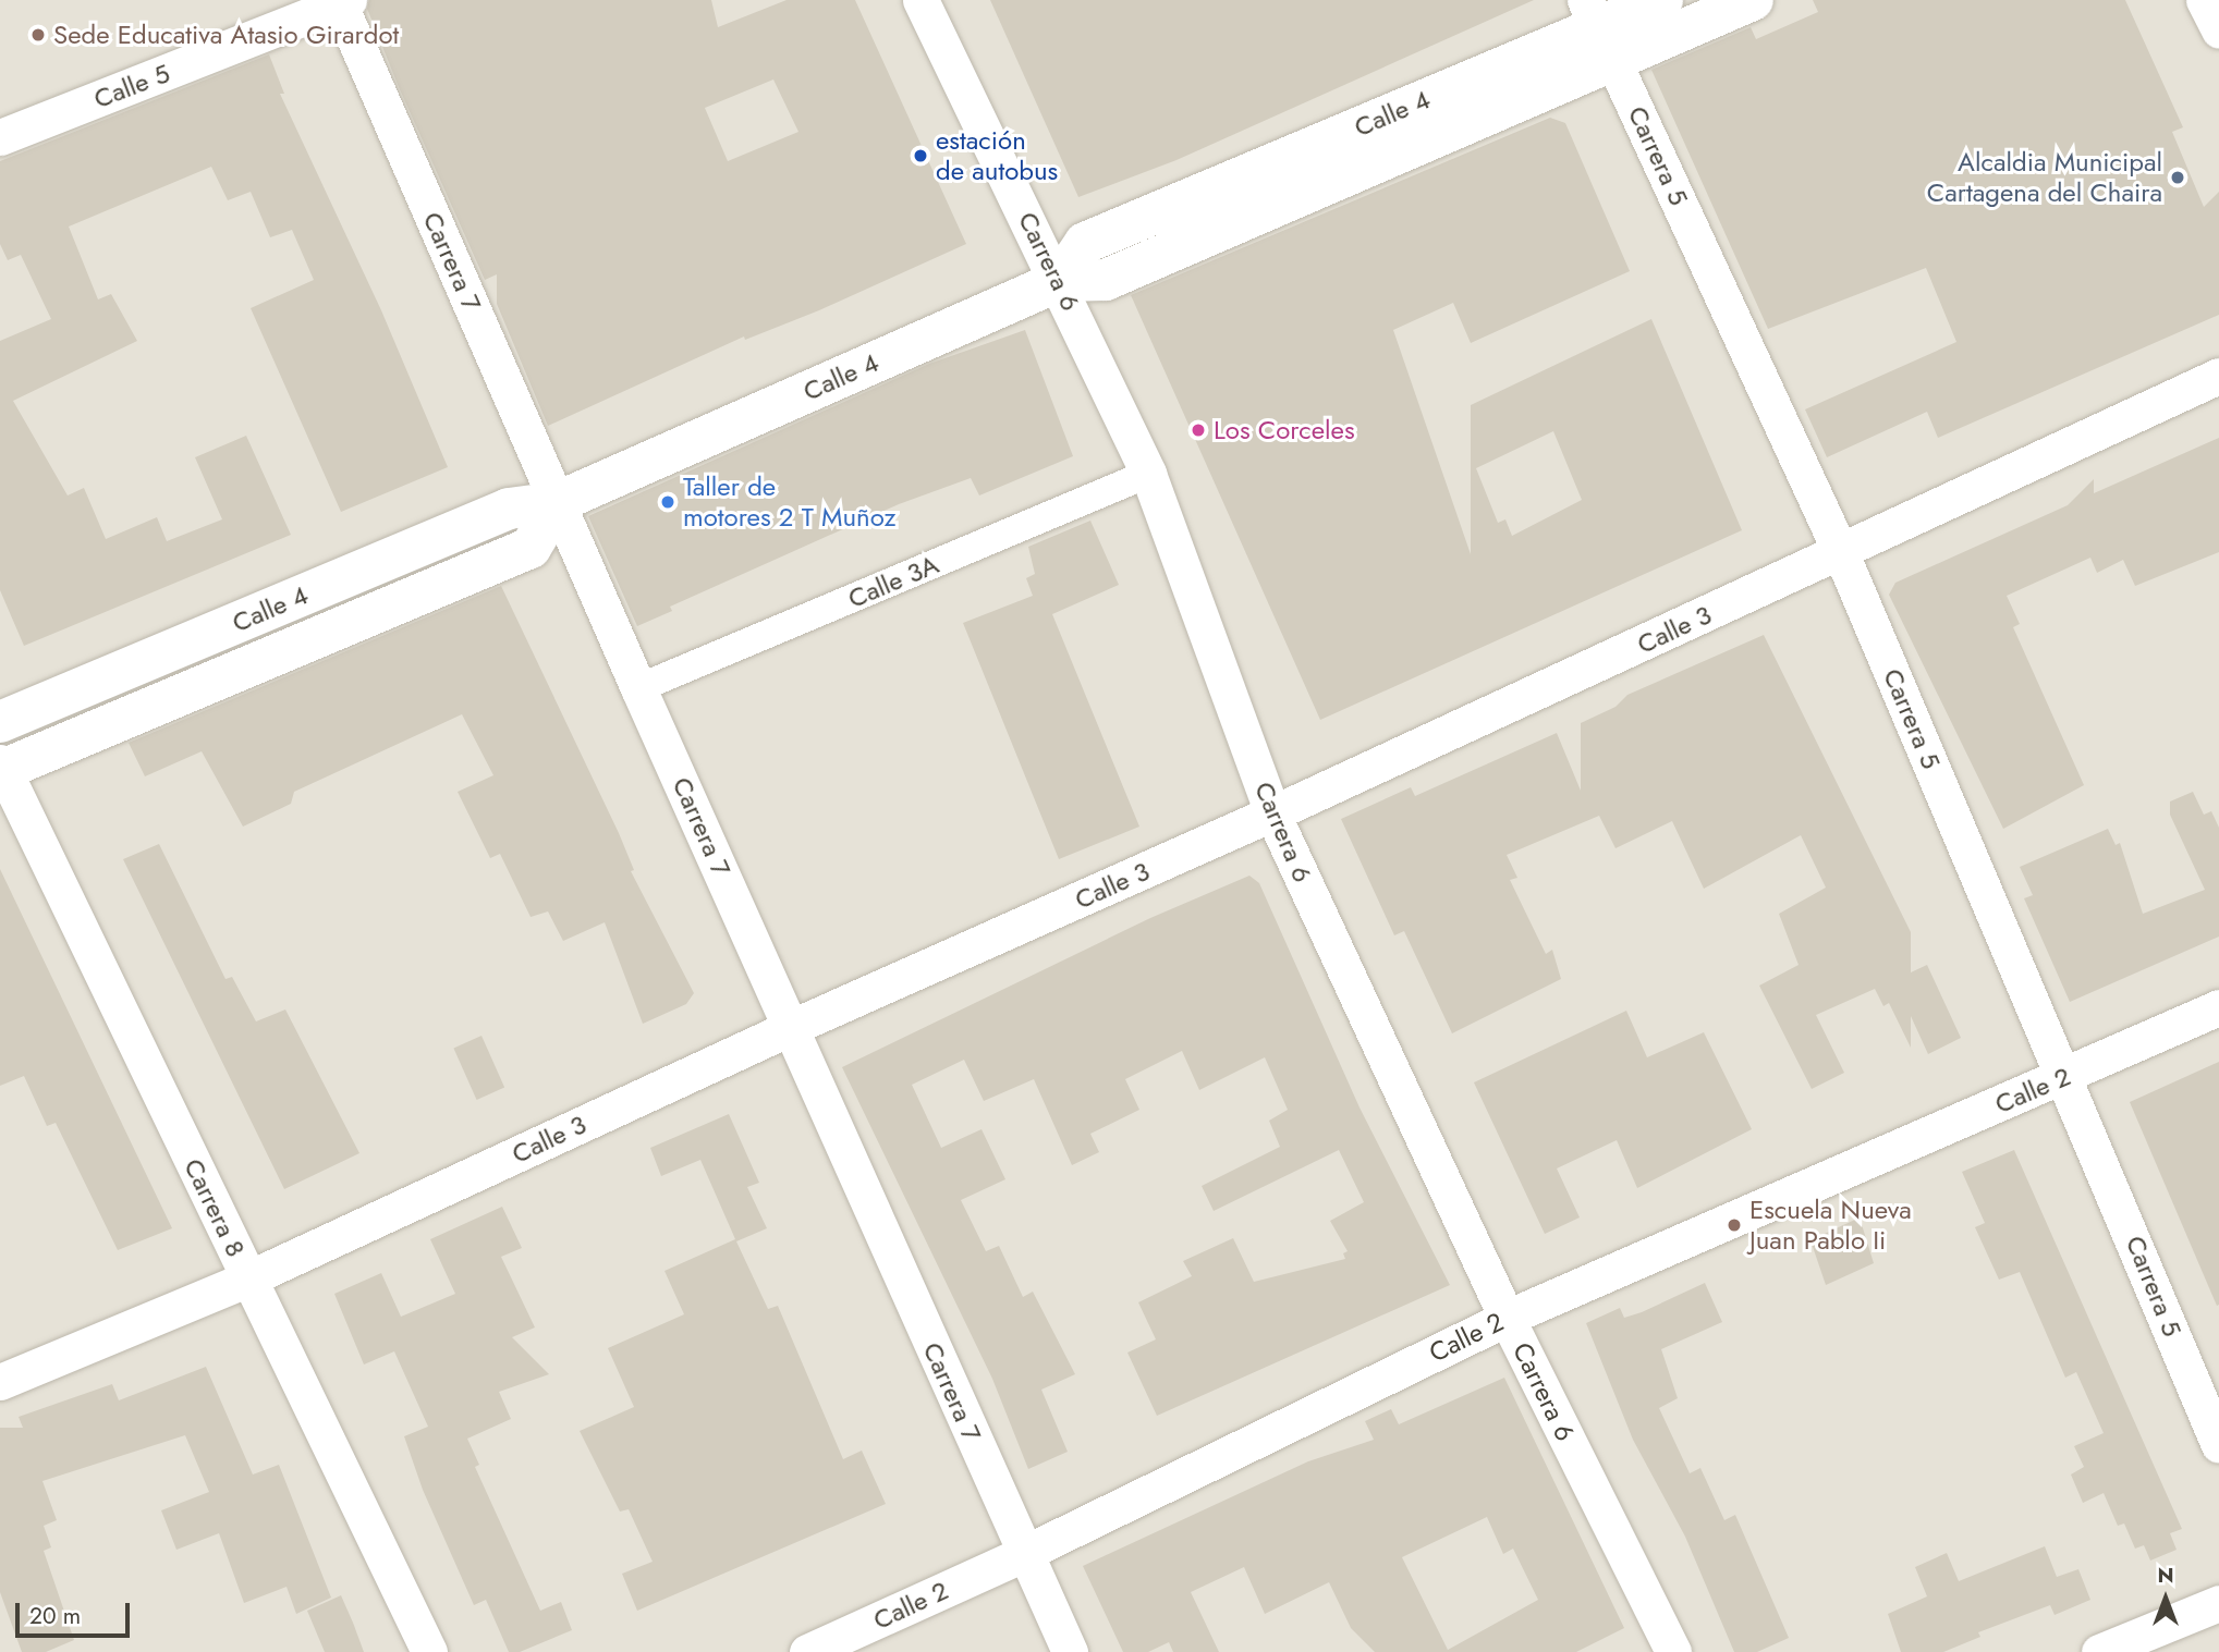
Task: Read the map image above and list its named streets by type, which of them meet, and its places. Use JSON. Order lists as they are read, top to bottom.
{
  "streets": {
    "street": [
      "Calle 5",
      "Calle 4",
      "Carrera 5",
      "Carrera 7",
      "Carrera 6",
      "Calle 3A",
      "Calle 3",
      "Calle 2",
      "Carrera 8"
    ]
  },
  "crossings": [
    ["Calle 5", "Carrera 7"],
    ["Calle 4", "Carrera 5"],
    ["Calle 4", "Carrera 7"],
    ["Calle 4", "Carrera 6"],
    ["Carrera 5", "Calle 3"],
    ["Carrera 5", "Calle 2"],
    ["Carrera 7", "Calle 3A"],
    ["Carrera 7", "Calle 3"],
    ["Carrera 7", "Calle 2"],
    ["Carrera 6", "Calle 3A"],
    ["Carrera 6", "Calle 3"],
    ["Carrera 6", "Calle 2"],
    ["Calle 3", "Carrera 8"]
  ],
  "places": [
    "Sede Educativa Atasio Girardot",
    "estación de autobus",
    "Alcaldia Municipal Cartagena del Chaira",
    "Los Corceles",
    "Taller de motores 2 T Muñoz",
    "Escuela Nueva Juan Pablo Ii"
  ],
  "scale_bar": "20 m",
  "north": "top"
}
